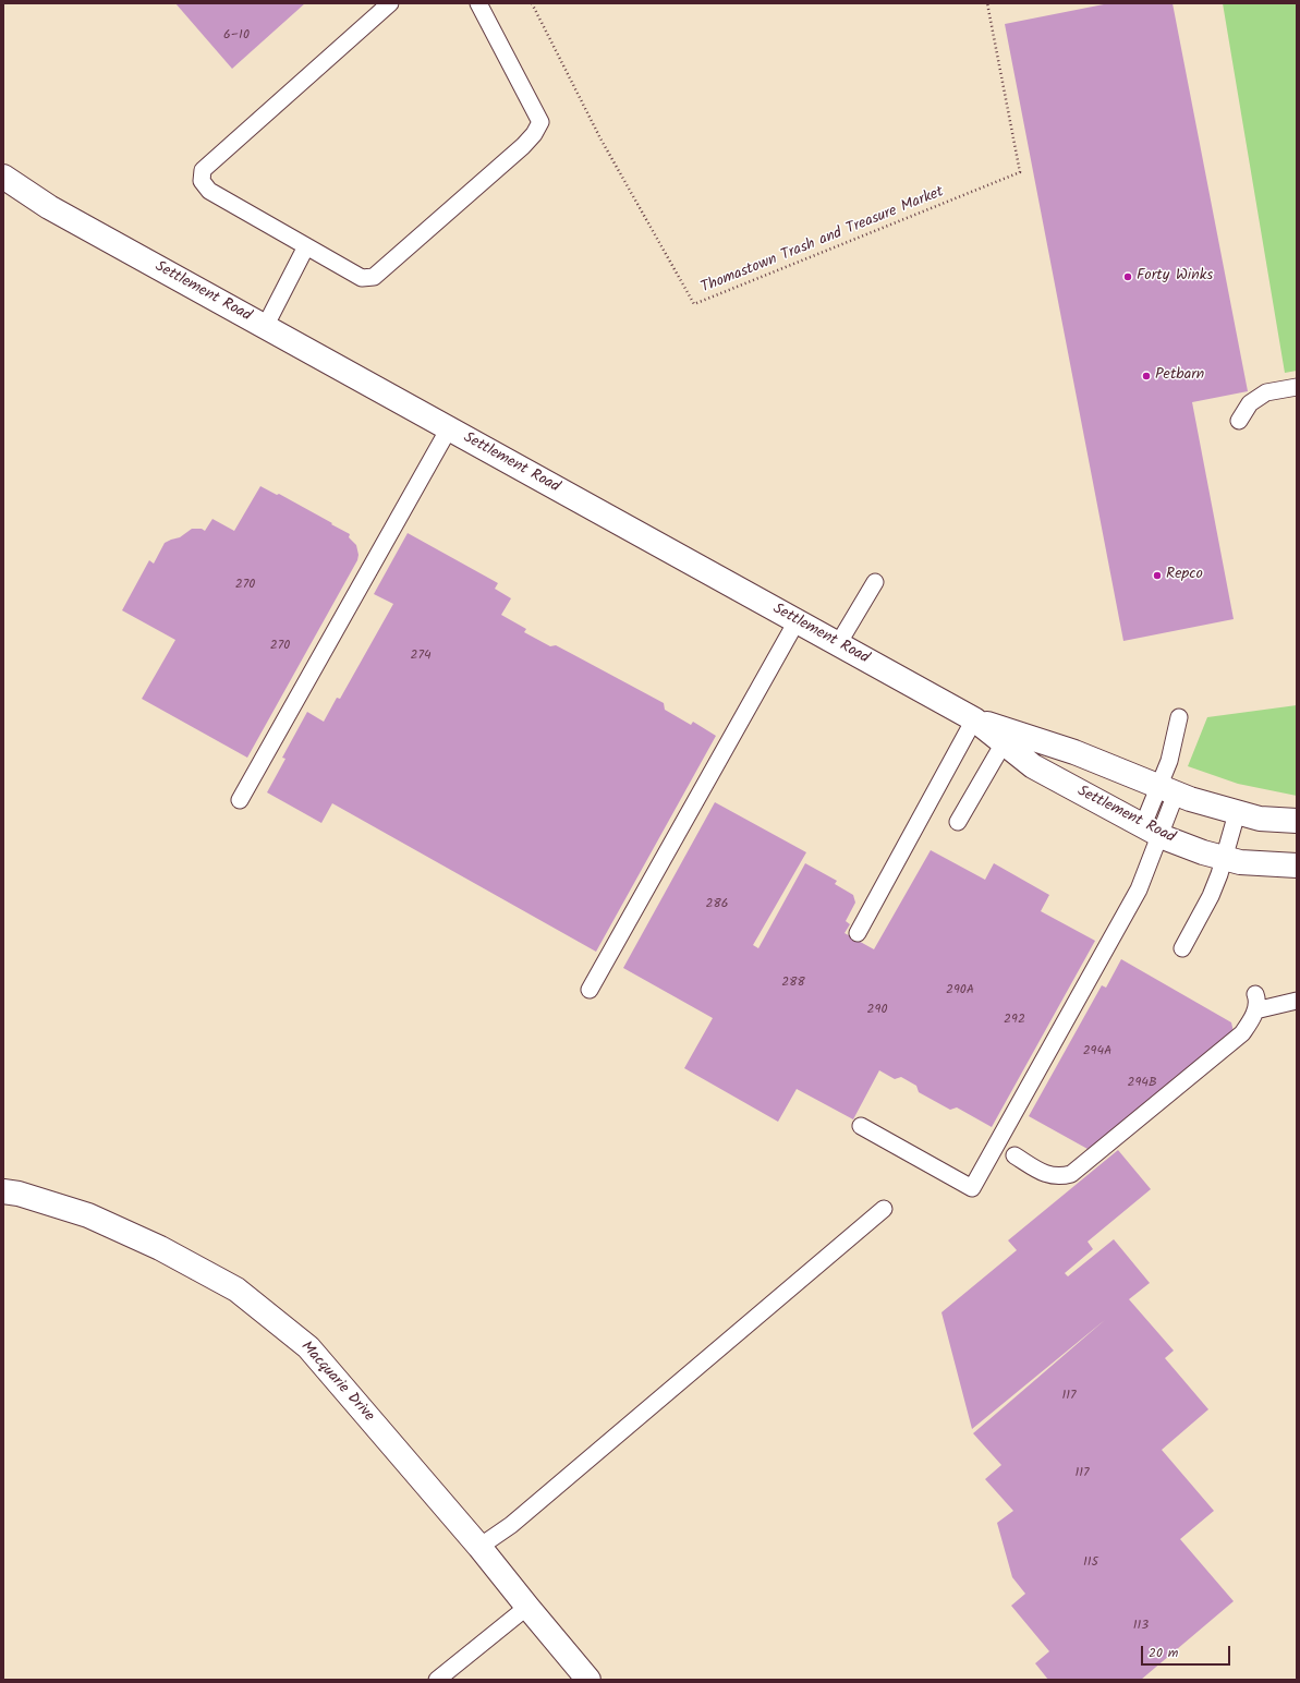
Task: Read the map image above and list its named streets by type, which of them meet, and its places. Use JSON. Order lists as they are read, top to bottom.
{
  "streets": {
    "main road": ["Settlement Road", "Macquarie Drive"],
    "path": ["Thomastown Trash and Treasure Market"]
  },
  "places": ["Forty Winks", "Petbarn", "Repco"],
  "house_numbers": [
    "6–10",
    "270",
    "270",
    "274",
    "286",
    "288",
    "290A",
    "290",
    "292",
    "294A",
    "294B",
    "117",
    "117",
    "115",
    "113"
  ],
  "scale_bar": "20 m"
}
